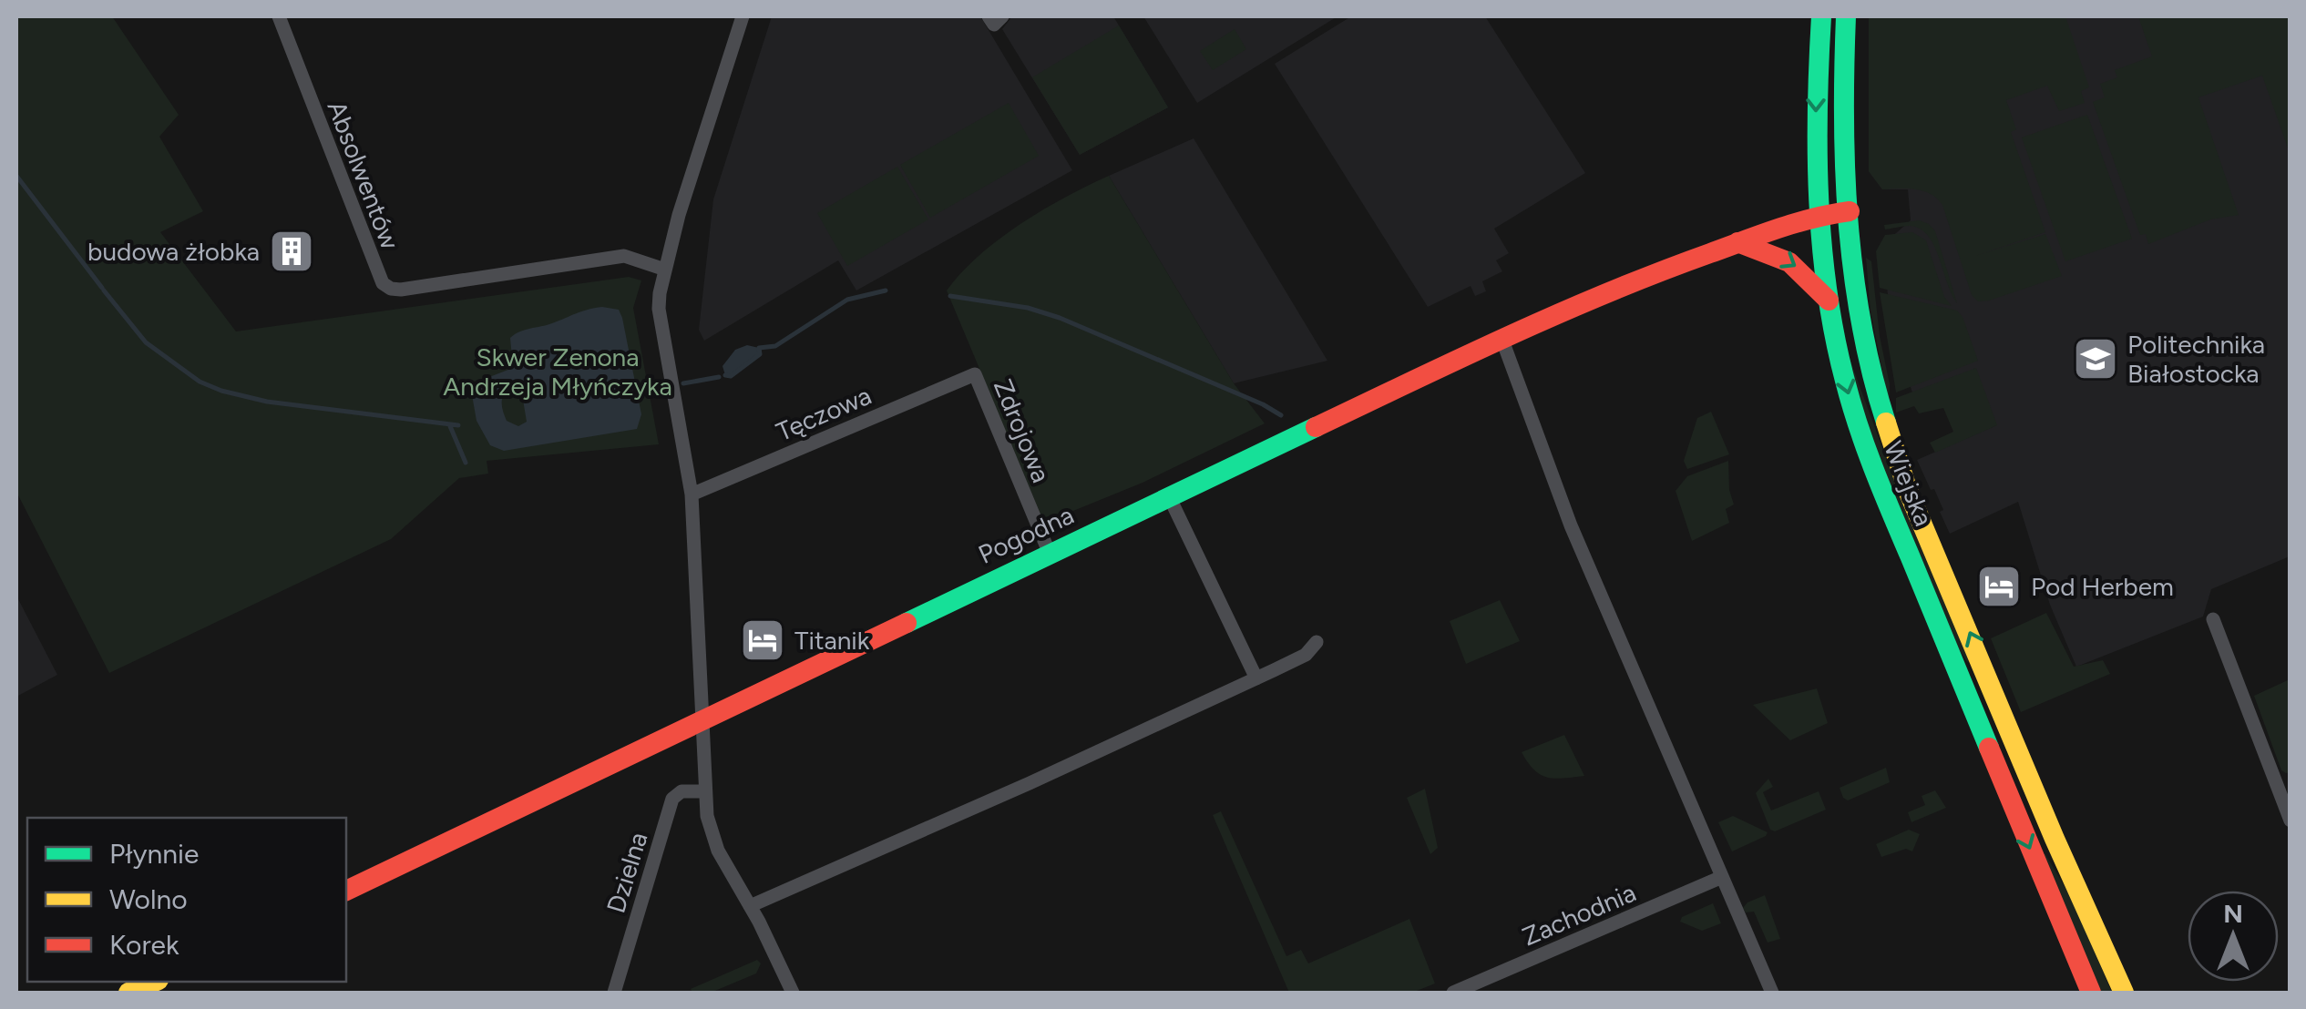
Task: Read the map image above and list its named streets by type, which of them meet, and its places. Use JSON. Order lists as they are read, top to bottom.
{
  "streets": {
    "main road": ["Wiejska", "Pogodna"],
    "street": [
      "Absolwentów",
      "Tęczowa",
      "Zdrojowa",
      "Dzielna",
      "Zachodnia"
    ]
  },
  "crossings": [
    ["Tęczowa", "Zdrojowa"],
    ["Zdrojowa", "Pogodna"],
    ["Wiejska", "Pogodna"]
  ],
  "parks": ["Skwer Zenona Andrzeja Młyńczyka"],
  "places": {
    "building": ["budowa żłobka"],
    "school or university": ["Politechnika Białostocka"],
    "hotel": ["Pod Herbem", "Titanik"]
  },
  "legend": ["Płynnie", "Wolno", "Korek"],
  "north": "top"
}
